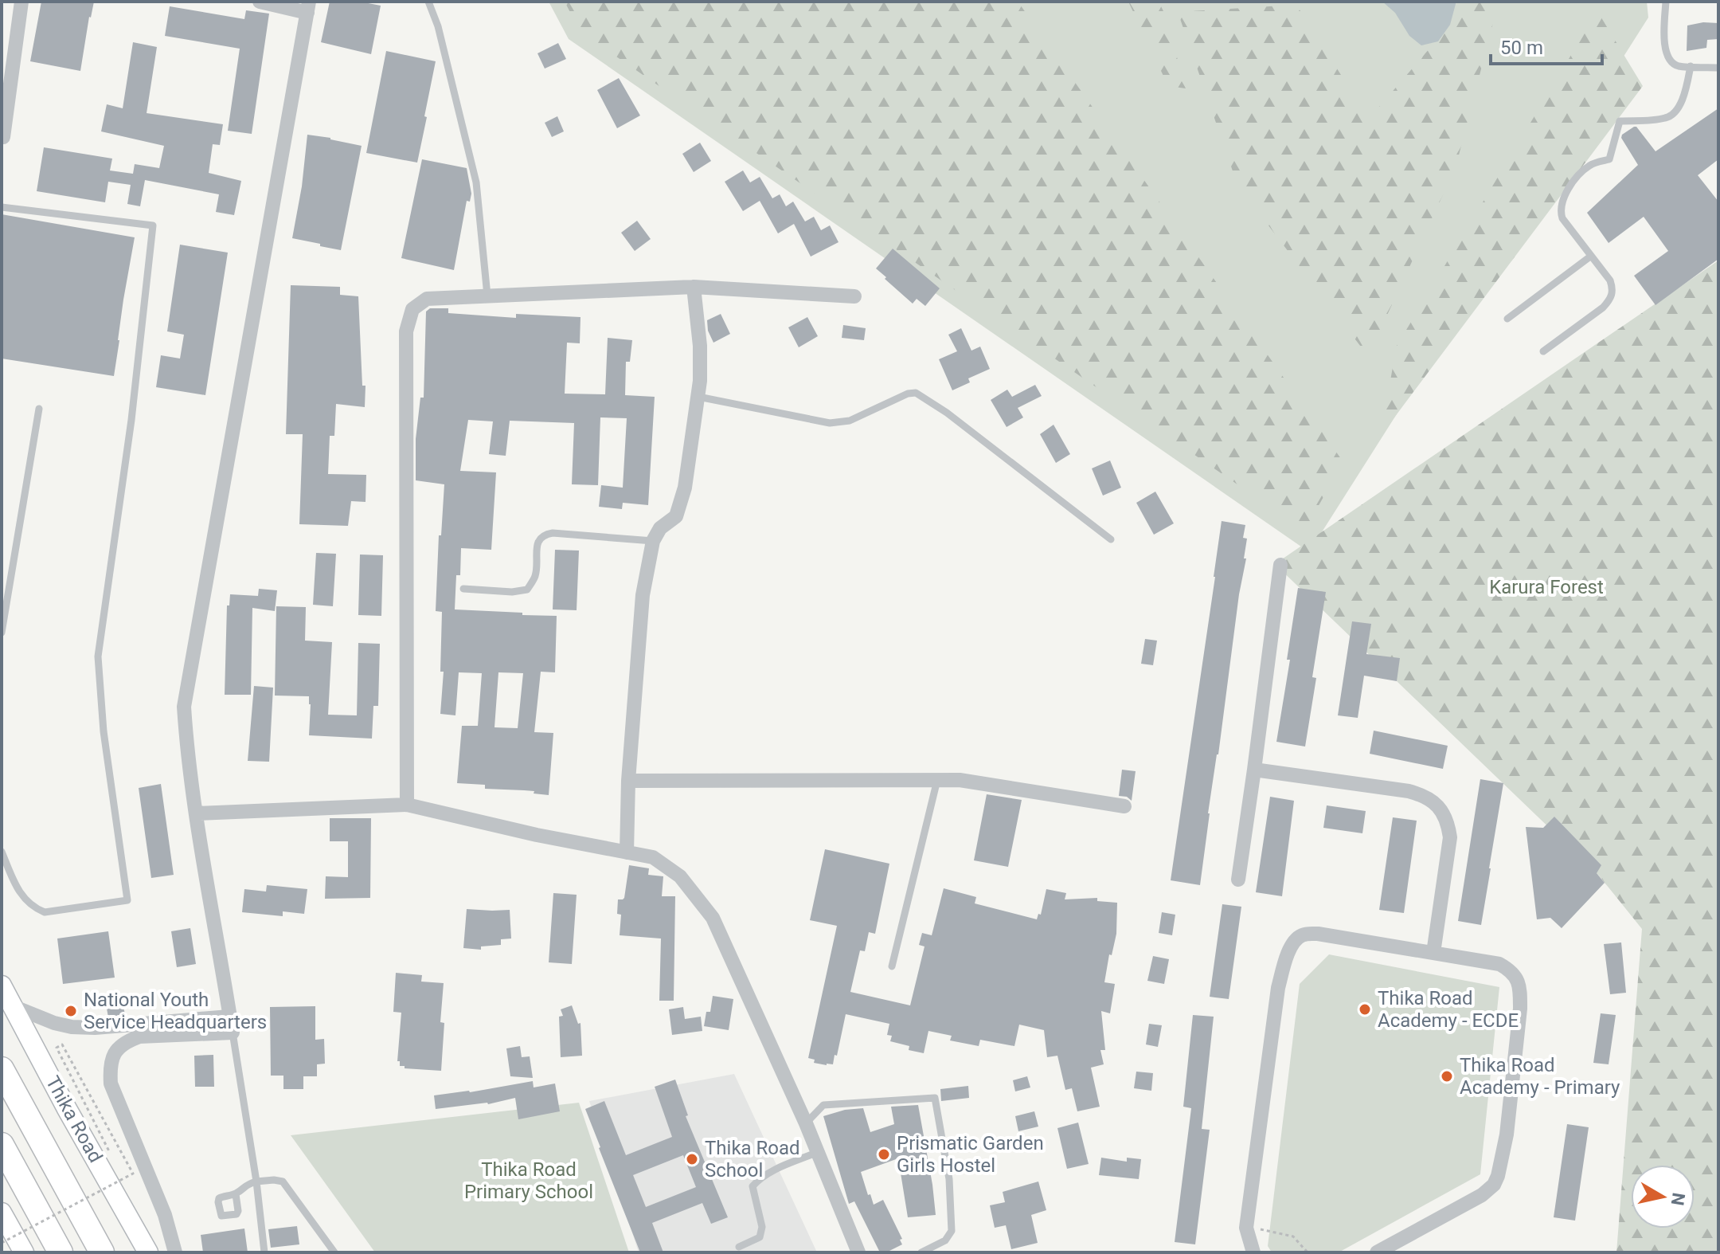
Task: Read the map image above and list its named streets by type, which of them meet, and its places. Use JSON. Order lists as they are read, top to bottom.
{
  "streets": {
    "highway": ["Thika Road"]
  },
  "parks": ["Karura Forest", "Thika Road Primary School"],
  "places": [
    "Thika Road Academy - ECDE",
    "National Youth Service Headquarters",
    "Thika Road Academy - Primary",
    "Prismatic Garden Girls Hostel",
    "Thika Road School"
  ],
  "scale_bar": "50 m",
  "north": "right"
}
